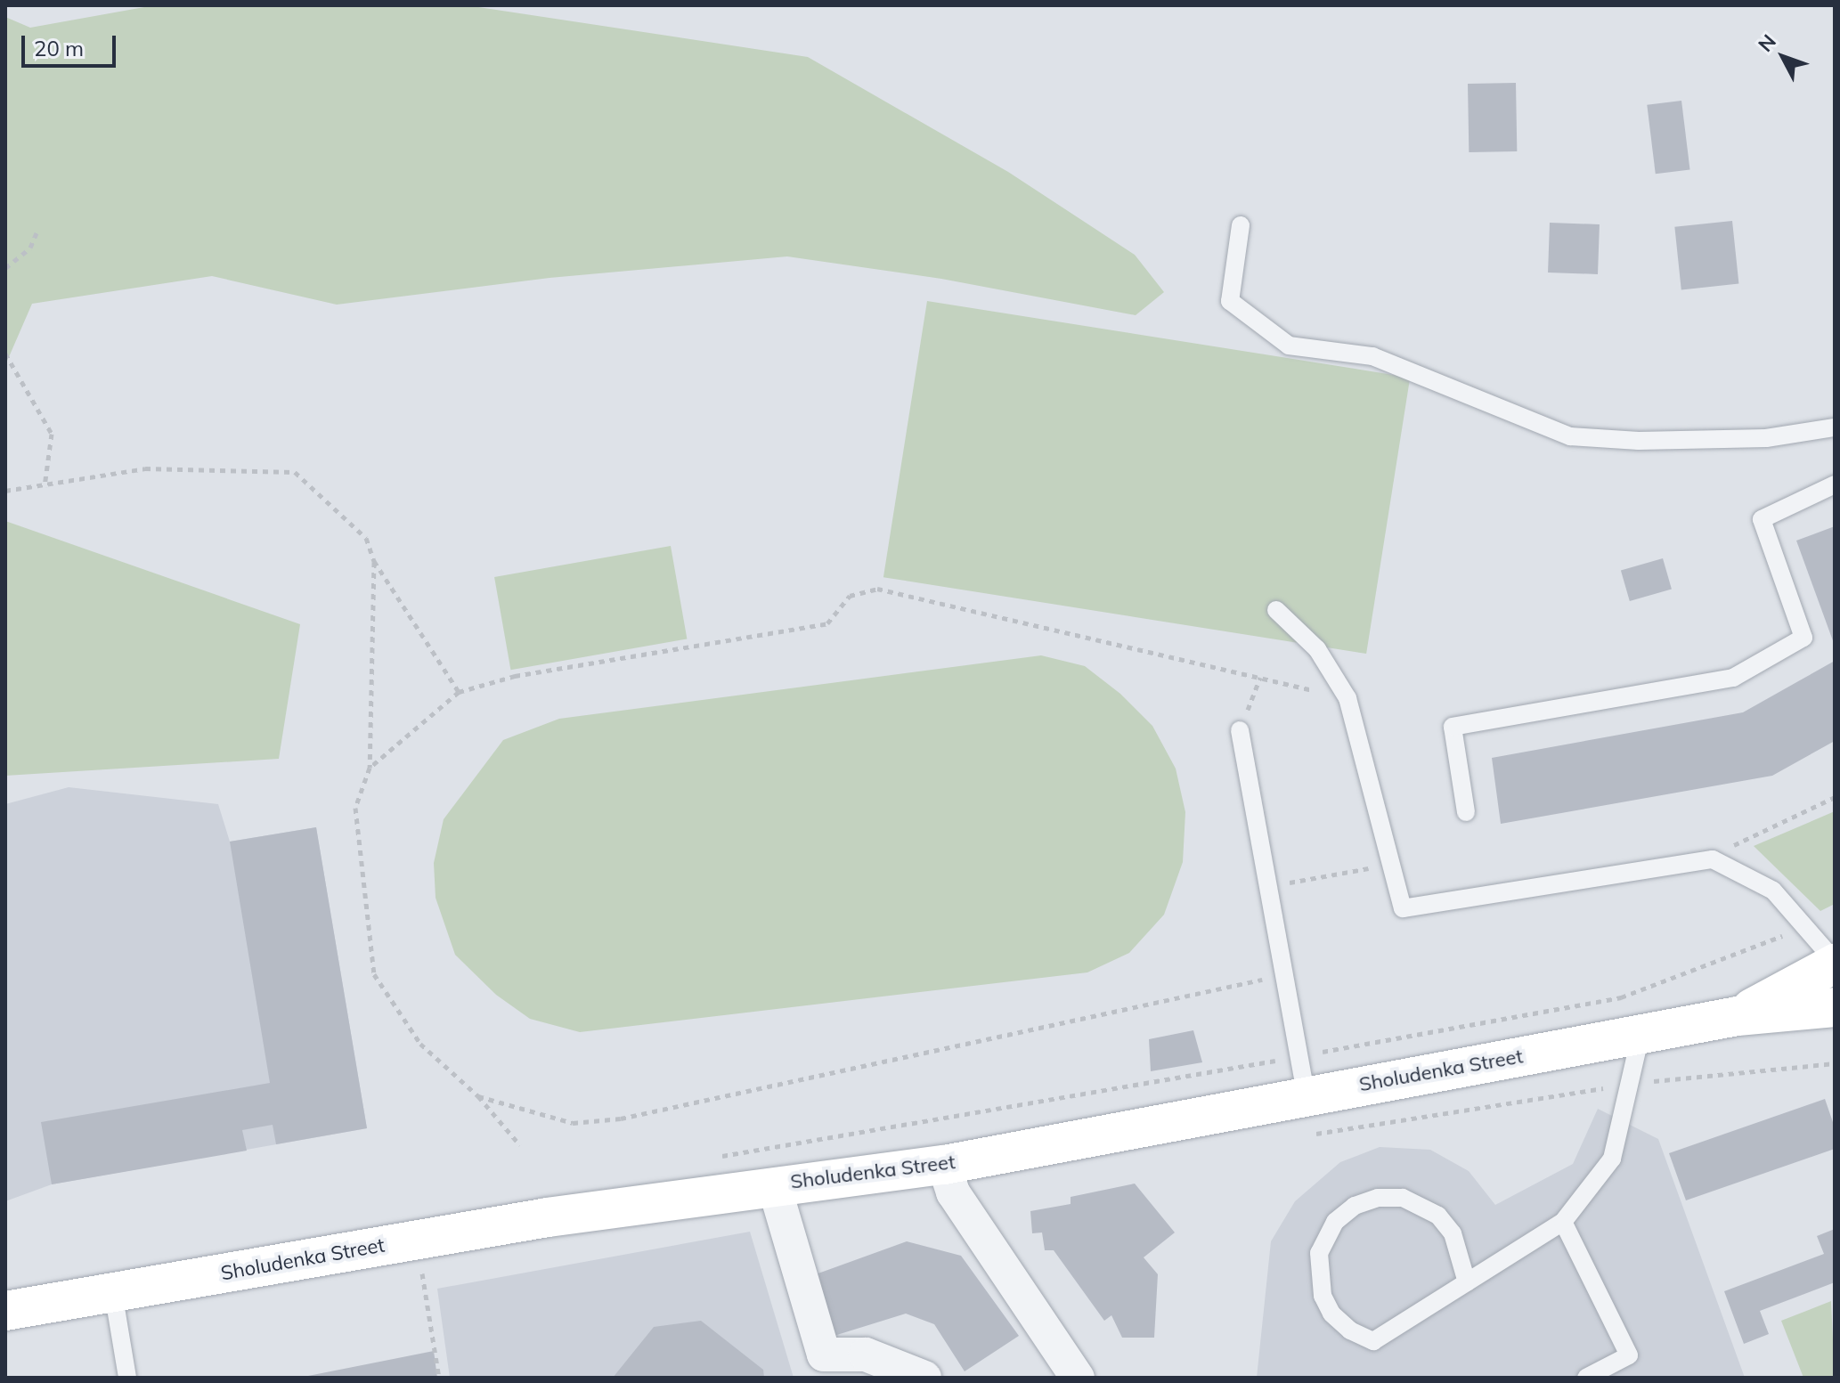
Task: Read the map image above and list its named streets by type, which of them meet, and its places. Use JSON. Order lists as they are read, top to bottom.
{
  "streets": {
    "main road": ["Sholudenka Street"]
  },
  "scale_bar": "20 m",
  "north": "top left"
}
